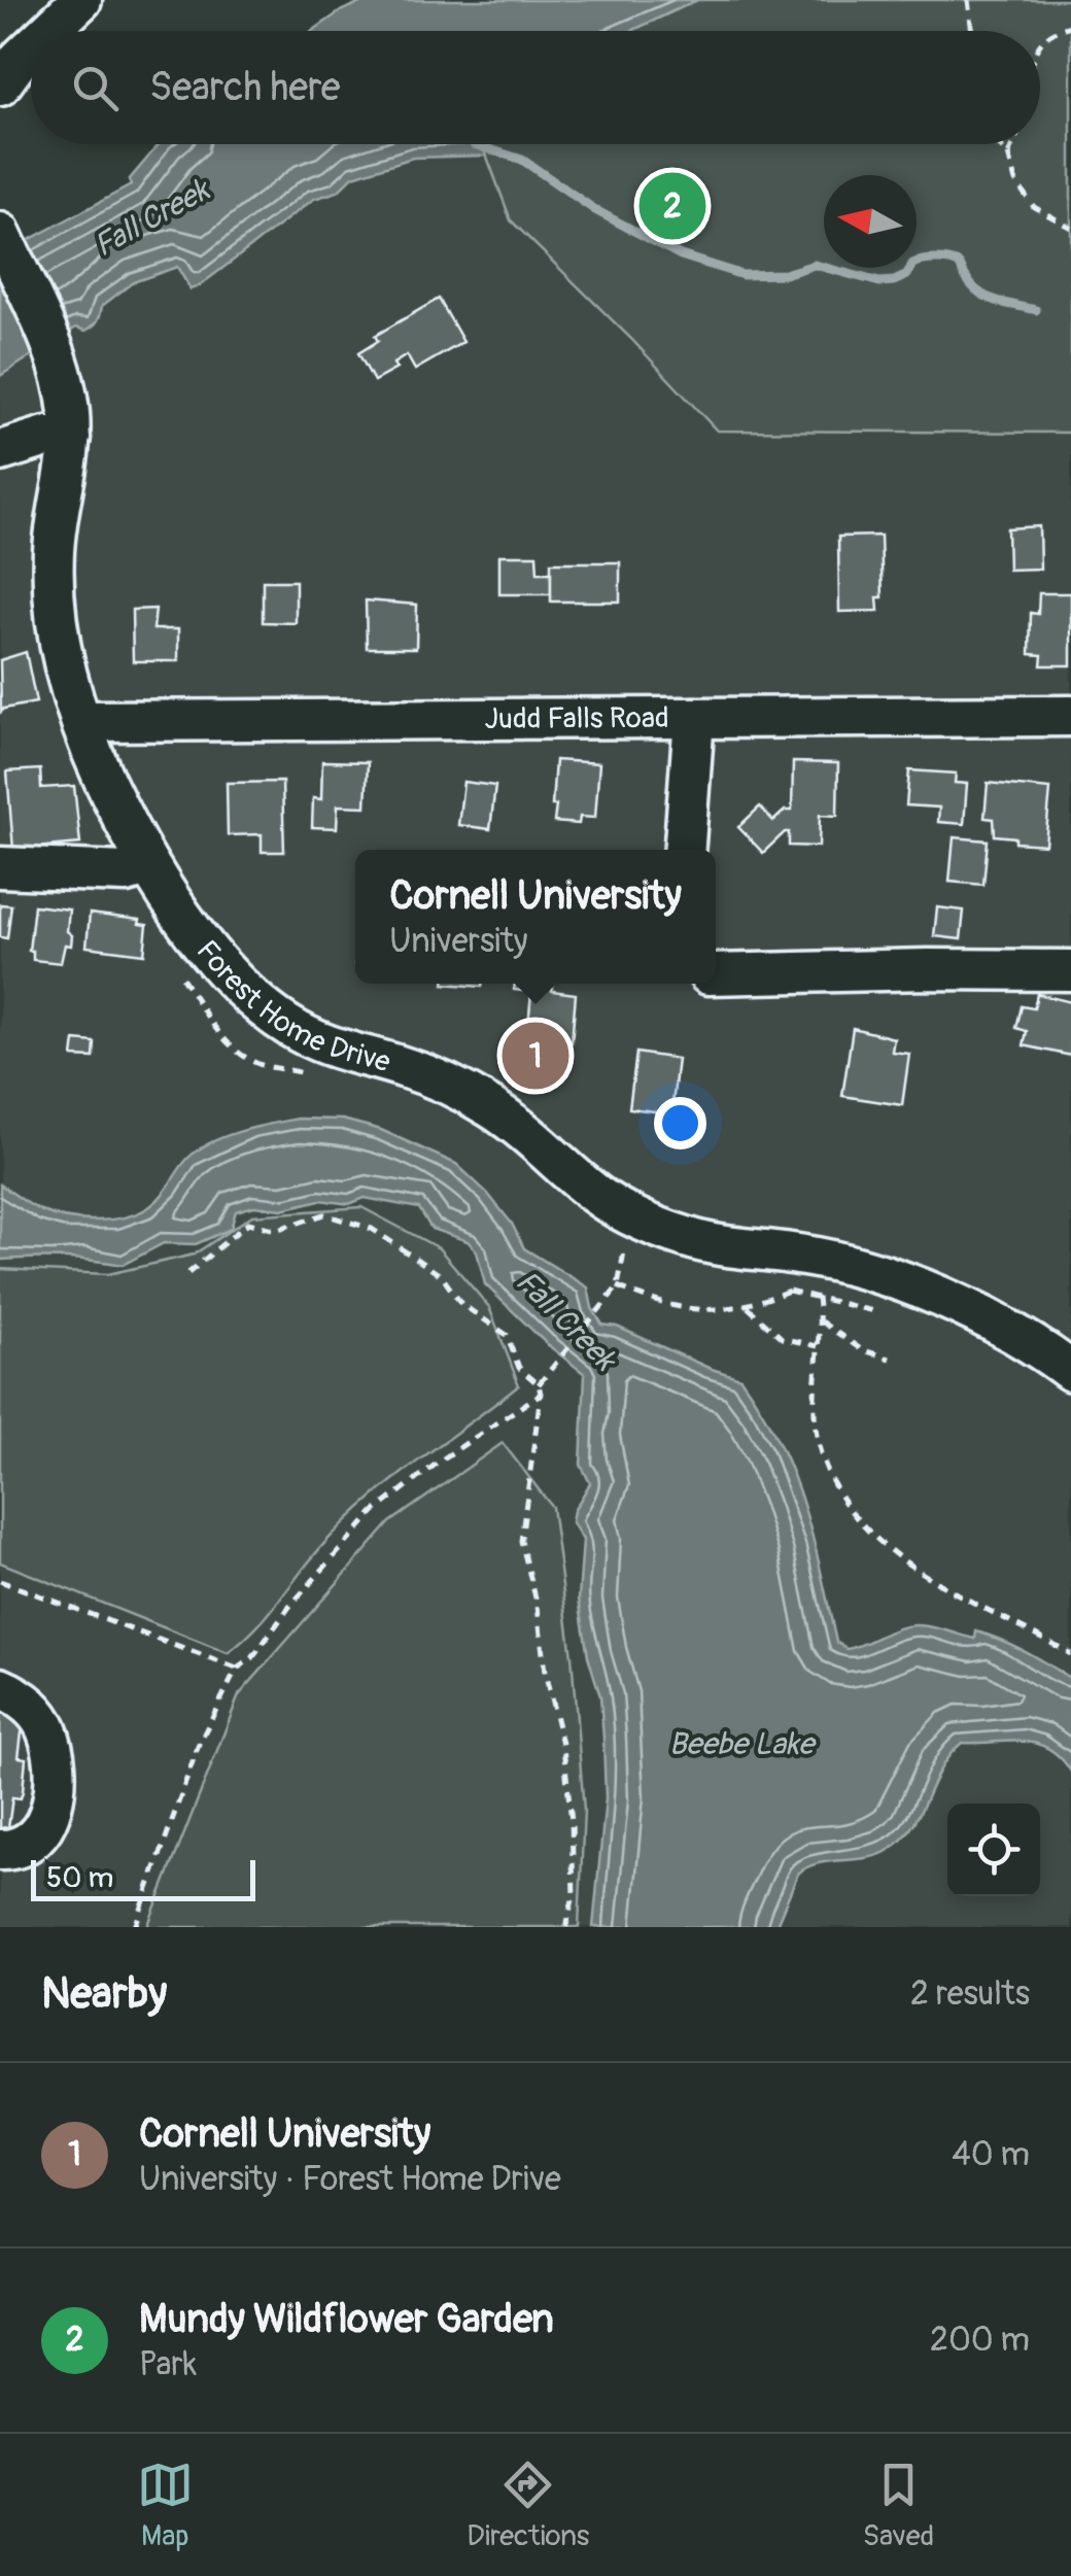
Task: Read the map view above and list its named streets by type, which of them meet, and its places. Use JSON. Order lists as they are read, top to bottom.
{
  "streets": {
    "street": ["Judd Falls Road", "Forest Home Drive"]
  },
  "crossings": [
    ["Judd Falls Road", "Forest Home Drive"]
  ],
  "water": ["Fall Creek", "Beebe Lake"],
  "scale_bar": "50 m",
  "north": "left",
  "page": {
    "search": "Search here",
    "pins": ["2", "1"],
    "popup": ["Cornell University", "University"],
    "scale": "50 m",
    "heading": ["Nearby", "2 results"],
    "list": [
      {
        "mark": "1",
        "name": "Cornell University",
        "note": "University · Forest Home Drive",
        "value": "40 m"
      },
      {
        "mark": "2",
        "name": "Mundy Wildflower Garden",
        "note": "Park",
        "value": "200 m"
      }
    ],
    "nav": ["Map", "Directions", "Saved"]
  }
}
